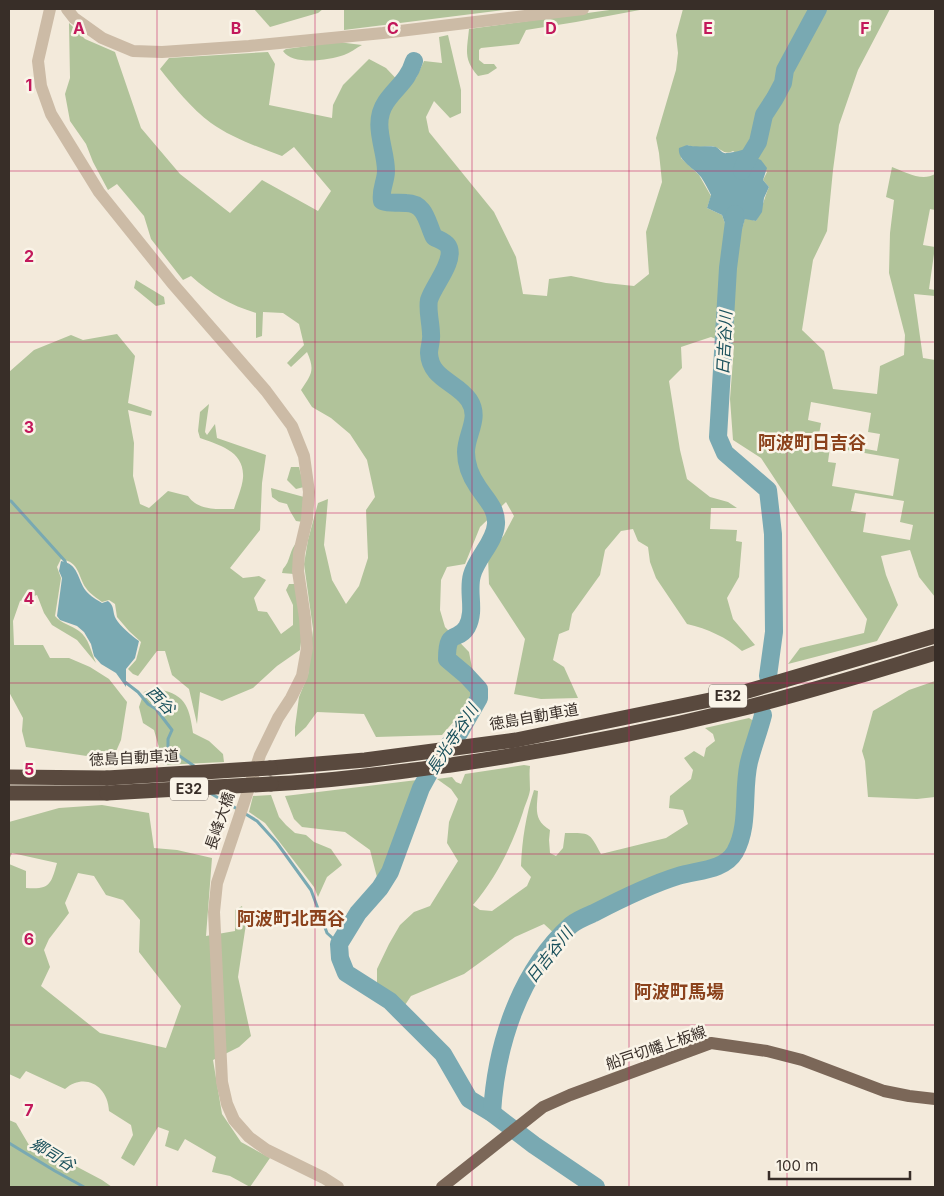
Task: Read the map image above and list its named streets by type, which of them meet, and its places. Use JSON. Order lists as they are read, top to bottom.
{
  "streets": {
    "highway": ["E32", "徳島自動車道"],
    "main road": ["船戸切幡上板線"],
    "street": ["長峰大橋"]
  },
  "districts": ["阿波町日吉谷", "阿波町北西谷", "阿波町馬場"],
  "water": [
    "日吉谷川",
    "西谷",
    "長光寺谷川",
    "郷司谷"
  ],
  "scale_bar": "100 m",
  "grid": {
    "columns": [
      "A",
      "B",
      "C",
      "D",
      "E",
      "F"
    ],
    "rows": [
      "1",
      "2",
      "3",
      "4",
      "5",
      "6",
      "7"
    ]
  }
}
